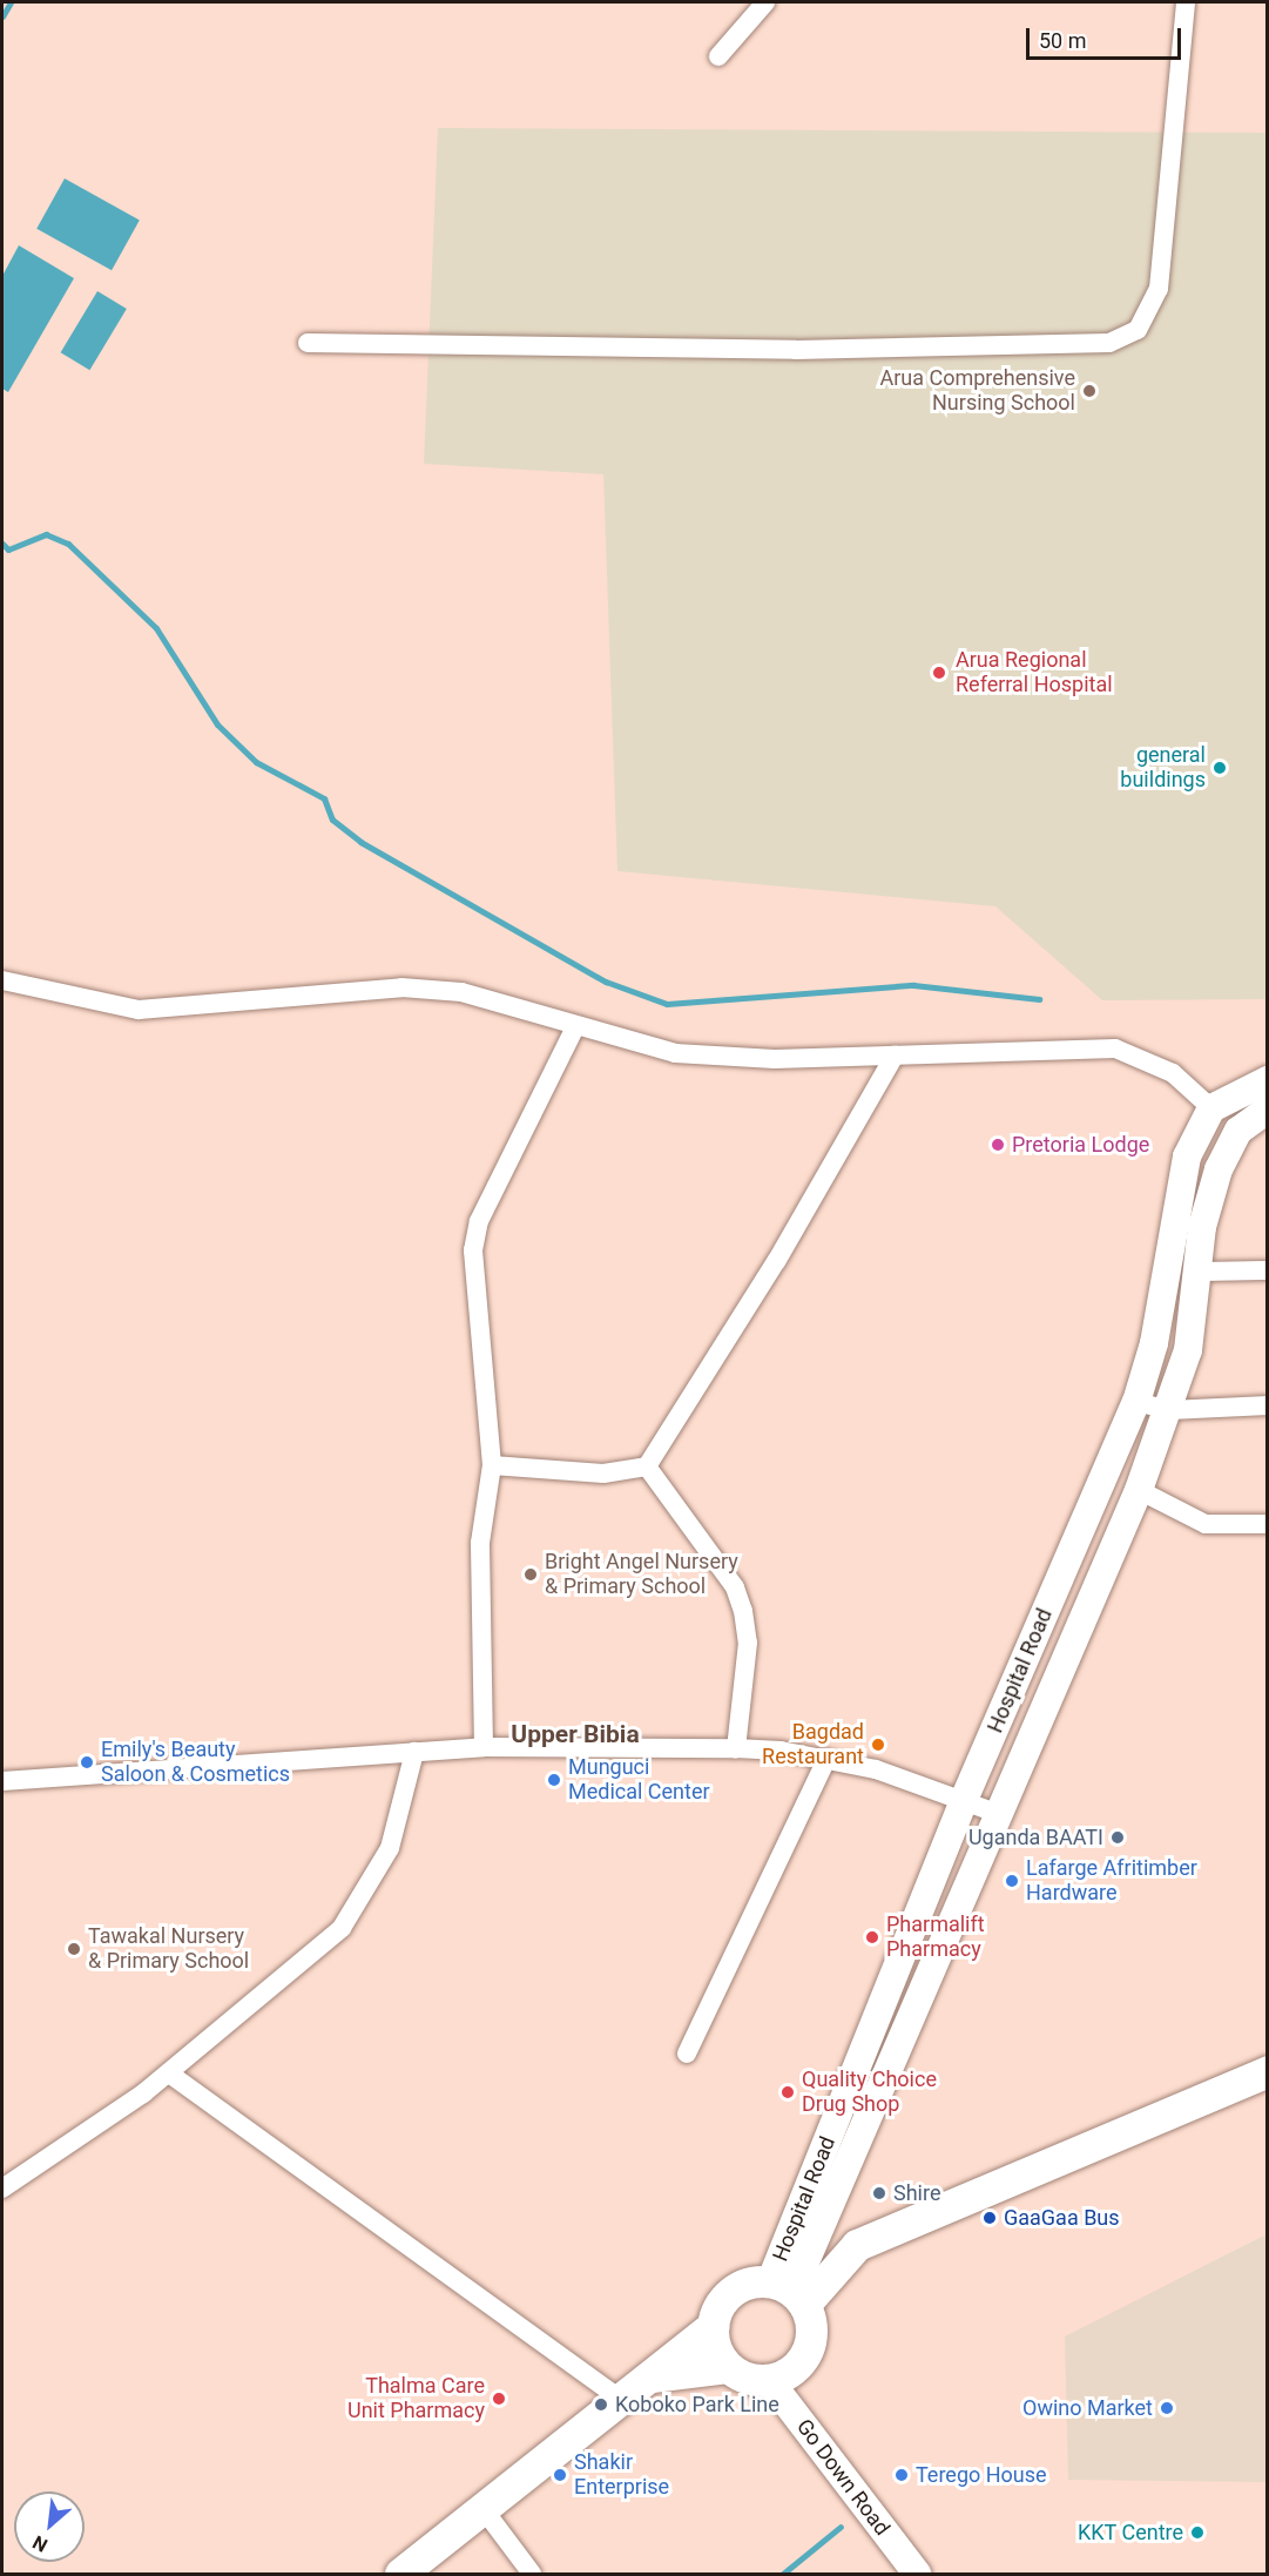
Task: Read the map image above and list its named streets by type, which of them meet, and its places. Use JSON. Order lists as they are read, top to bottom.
{
  "streets": {
    "main road": ["Hospital Road", "Go Down Road"]
  },
  "crossings": [
    ["Hospital Road", "Go Down Road"]
  ],
  "districts": ["Upper Bibia"],
  "places": [
    "Arua Comprehensive Nursing School",
    "Arua Regional Referral Hospital",
    "general buildings",
    "Pretoria Lodge",
    "Bright Angel Nursery & Primary School",
    "Bagdad Restaurant",
    "Emily's Beauty Saloon & Cosmetics",
    "Munguci Medical Center",
    "Uganda BAATI",
    "Lafarge Afritimber Hardware",
    "Pharmalift Pharmacy",
    "Tawakal Nursery & Primary School",
    "Quality Choice Drug Shop",
    "Shire",
    "GaaGaa Bus",
    "Thalma Care Unit Pharmacy",
    "Koboko Park Line",
    "Owino Market",
    "Shakir Enterprise",
    "Terego House",
    "KKT Centre"
  ],
  "scale_bar": "50 m",
  "north": "bottom left"
}
